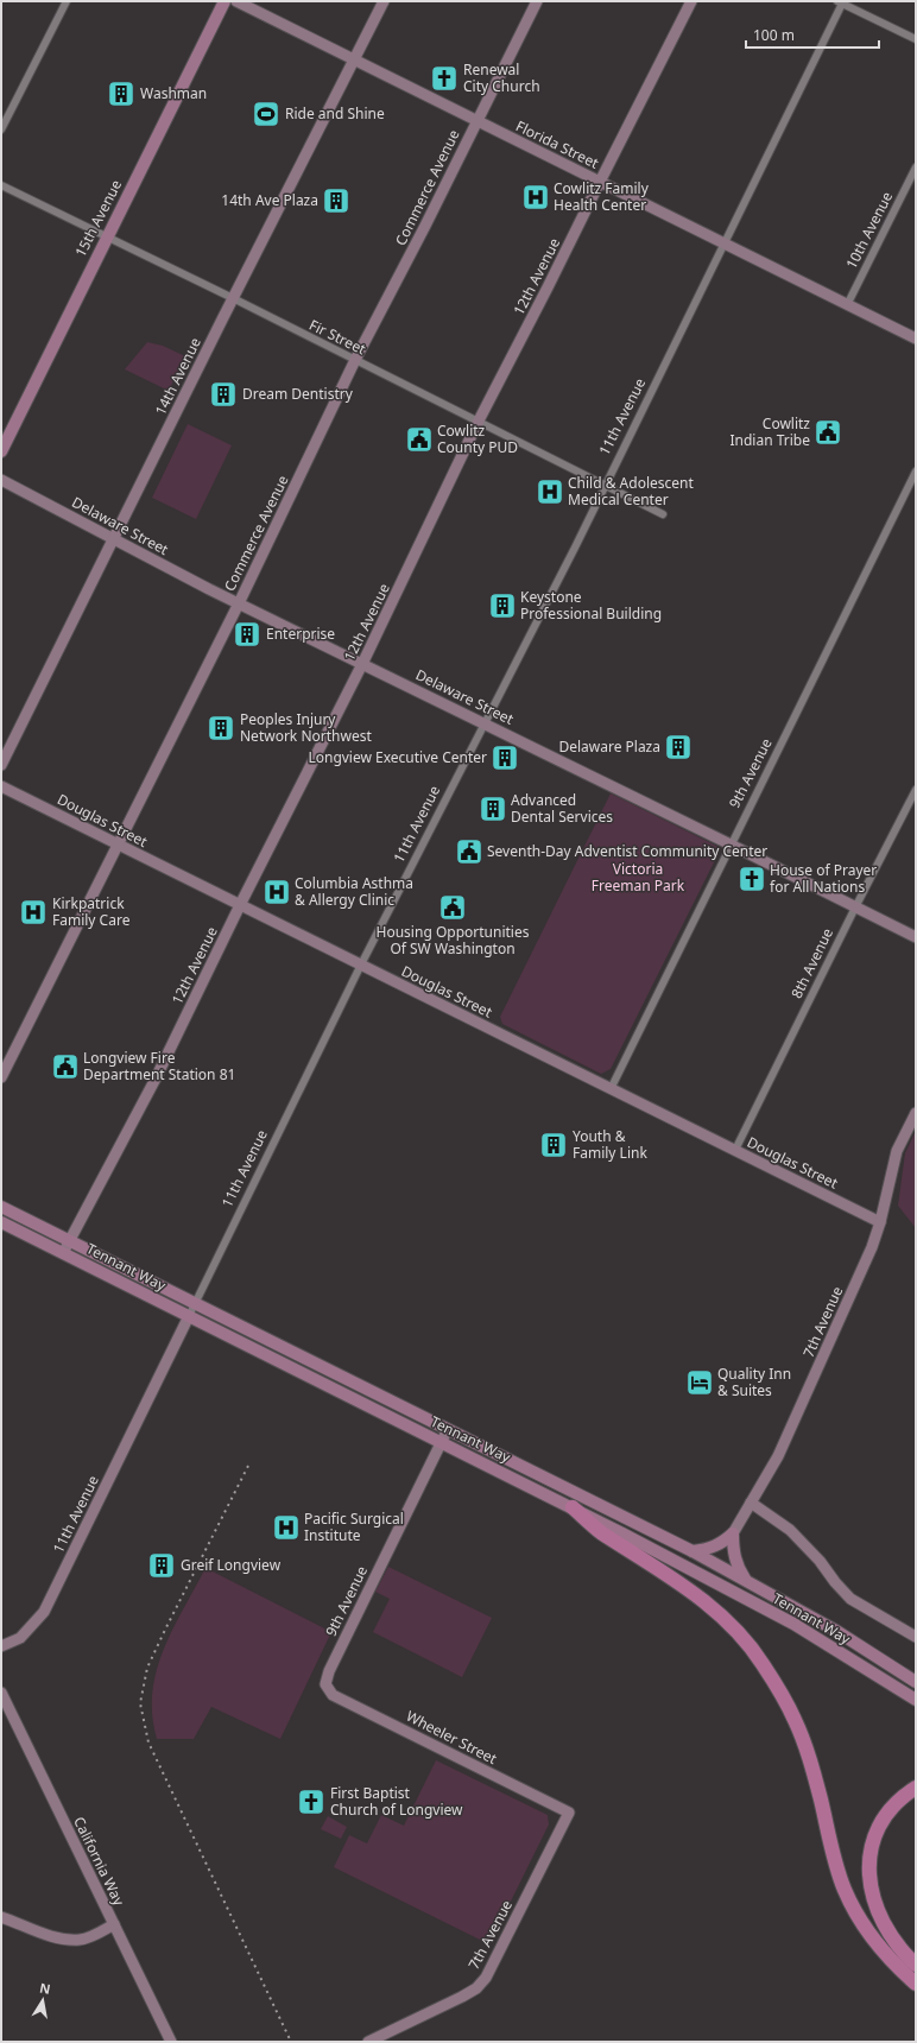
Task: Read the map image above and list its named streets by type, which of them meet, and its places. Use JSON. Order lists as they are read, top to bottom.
{
  "streets": {
    "main road": ["15th Avenue", "Tennant Way"],
    "street": [
      "Florida Street",
      "Commerce Avenue",
      "10th Avenue",
      "12th Avenue",
      "Fir Street",
      "14th Avenue",
      "11th Avenue",
      "Delaware Street",
      "9th Avenue",
      "Douglas Street",
      "8th Avenue",
      "7th Avenue",
      "Wheeler Street",
      "California Way"
    ]
  },
  "crossings": [
    ["Florida Street", "Commerce Avenue"],
    ["Florida Street", "10th Avenue"],
    ["Florida Street", "12th Avenue"],
    ["Florida Street", "14th Avenue"],
    ["Florida Street", "11th Avenue"],
    ["Commerce Avenue", "Fir Street"],
    ["Commerce Avenue", "Delaware Street"],
    ["Commerce Avenue", "Douglas Street"],
    ["15th Avenue", "Fir Street"],
    ["12th Avenue", "Fir Street"],
    ["12th Avenue", "Delaware Street"],
    ["12th Avenue", "Douglas Street"],
    ["12th Avenue", "Tennant Way"],
    ["Fir Street", "14th Avenue"],
    ["Fir Street", "11th Avenue"],
    ["14th Avenue", "Delaware Street"],
    ["11th Avenue", "Delaware Street"],
    ["11th Avenue", "Douglas Street"],
    ["11th Avenue", "Tennant Way"],
    ["Delaware Street", "9th Avenue"],
    ["Delaware Street", "8th Avenue"],
    ["9th Avenue", "Douglas Street"],
    ["9th Avenue", "Tennant Way"],
    ["9th Avenue", "Wheeler Street"],
    ["Douglas Street", "8th Avenue"],
    ["Douglas Street", "7th Avenue"],
    ["7th Avenue", "Wheeler Street"]
  ],
  "parks": ["Victoria Freeman Park"],
  "places": {
    "church": ["Renewal City Church", "House of Prayer for All Nations", "First Baptist Church of Longview"],
    "building": [
      "Washman",
      "14th Ave Plaza",
      "Dream Dentistry",
      "Keystone Professional Building",
      "Enterprise",
      "Peoples Injury Network Northwest",
      "Delaware Plaza",
      "Longview Executive Center",
      "Advanced Dental Services",
      "Youth & Family Link",
      "Greif Longview"
    ],
    "sports": ["Ride and Shine"],
    "hospital": [
      "Cowlitz Family Health Center",
      "Child & Adolescent Medical Center",
      "Columbia Asthma & Allergy Clinic",
      "Kirkpatrick Family Care",
      "Pacific Surgical Institute"
    ],
    "public building": [
      "Cowlitz Indian Tribe",
      "Cowlitz County PUD",
      "Seventh-Day Adventist Community Center",
      "Housing Opportunities Of SW Washington",
      "Longview Fire Department Station 81"
    ],
    "hotel": ["Quality Inn & Suites"]
  },
  "scale_bar": "100 m",
  "north": "top"
}
